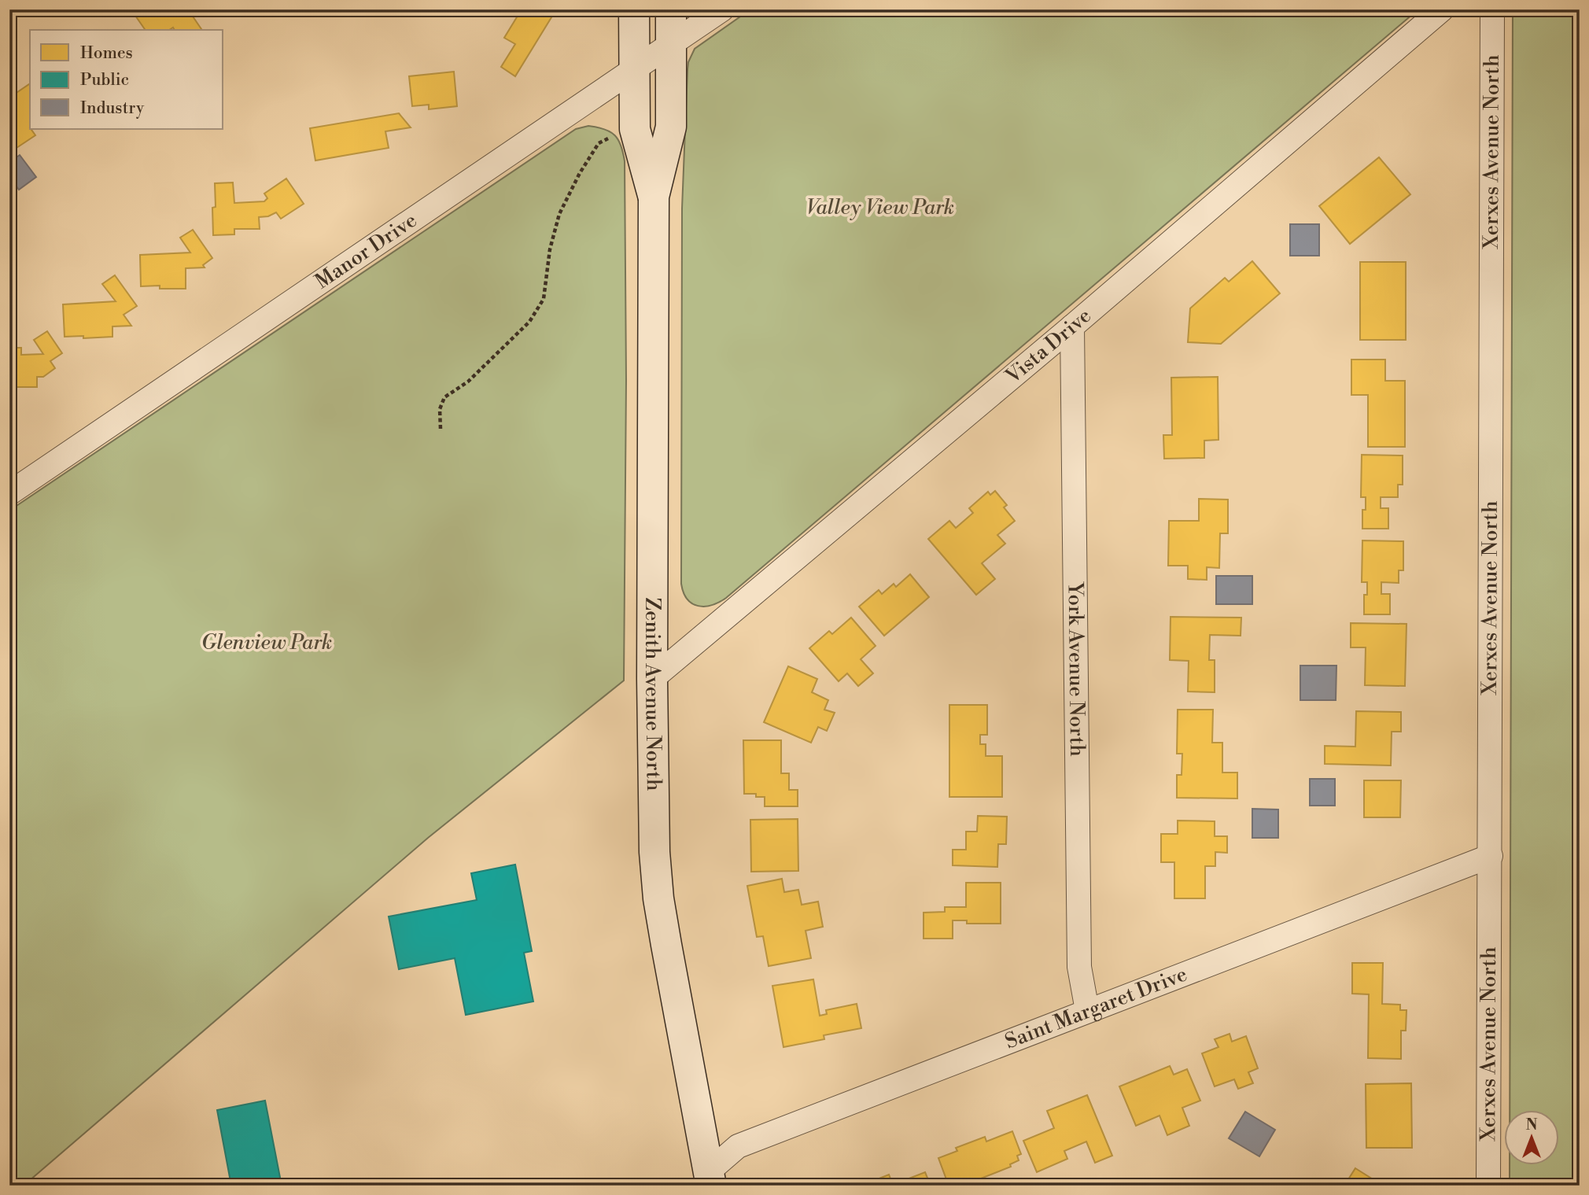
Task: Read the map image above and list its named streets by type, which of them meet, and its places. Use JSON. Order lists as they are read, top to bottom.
{
  "streets": {
    "street": [
      "Xerxes Avenue North",
      "Manor Drive",
      "Vista Drive",
      "York Avenue North",
      "Zenith Avenue North",
      "Saint Margaret Drive"
    ]
  },
  "crossings": [
    ["Xerxes Avenue North", "Saint Margaret Drive"],
    ["Manor Drive", "Zenith Avenue North"],
    ["Vista Drive", "York Avenue North"],
    ["Vista Drive", "Zenith Avenue North"],
    ["York Avenue North", "Saint Margaret Drive"],
    ["Zenith Avenue North", "Saint Margaret Drive"]
  ],
  "parks": ["Valley View Park", "Glenview Park"],
  "legend": ["Homes", "Public", "Industry"],
  "north": "top"
}
